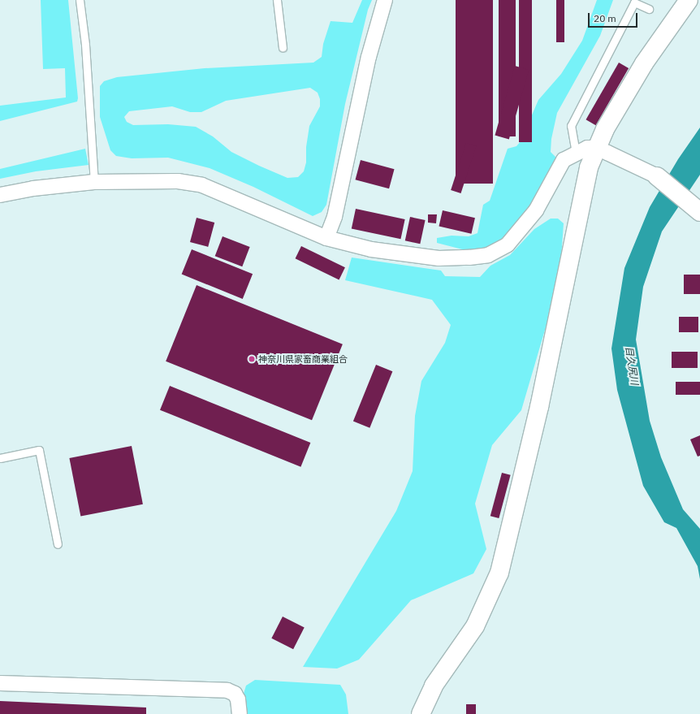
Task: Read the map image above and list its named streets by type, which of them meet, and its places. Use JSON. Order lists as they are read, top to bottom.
{
  "water": ["目久尻川"],
  "places": ["神奈川県家畜商業組合"],
  "scale_bar": "20 m"
}
